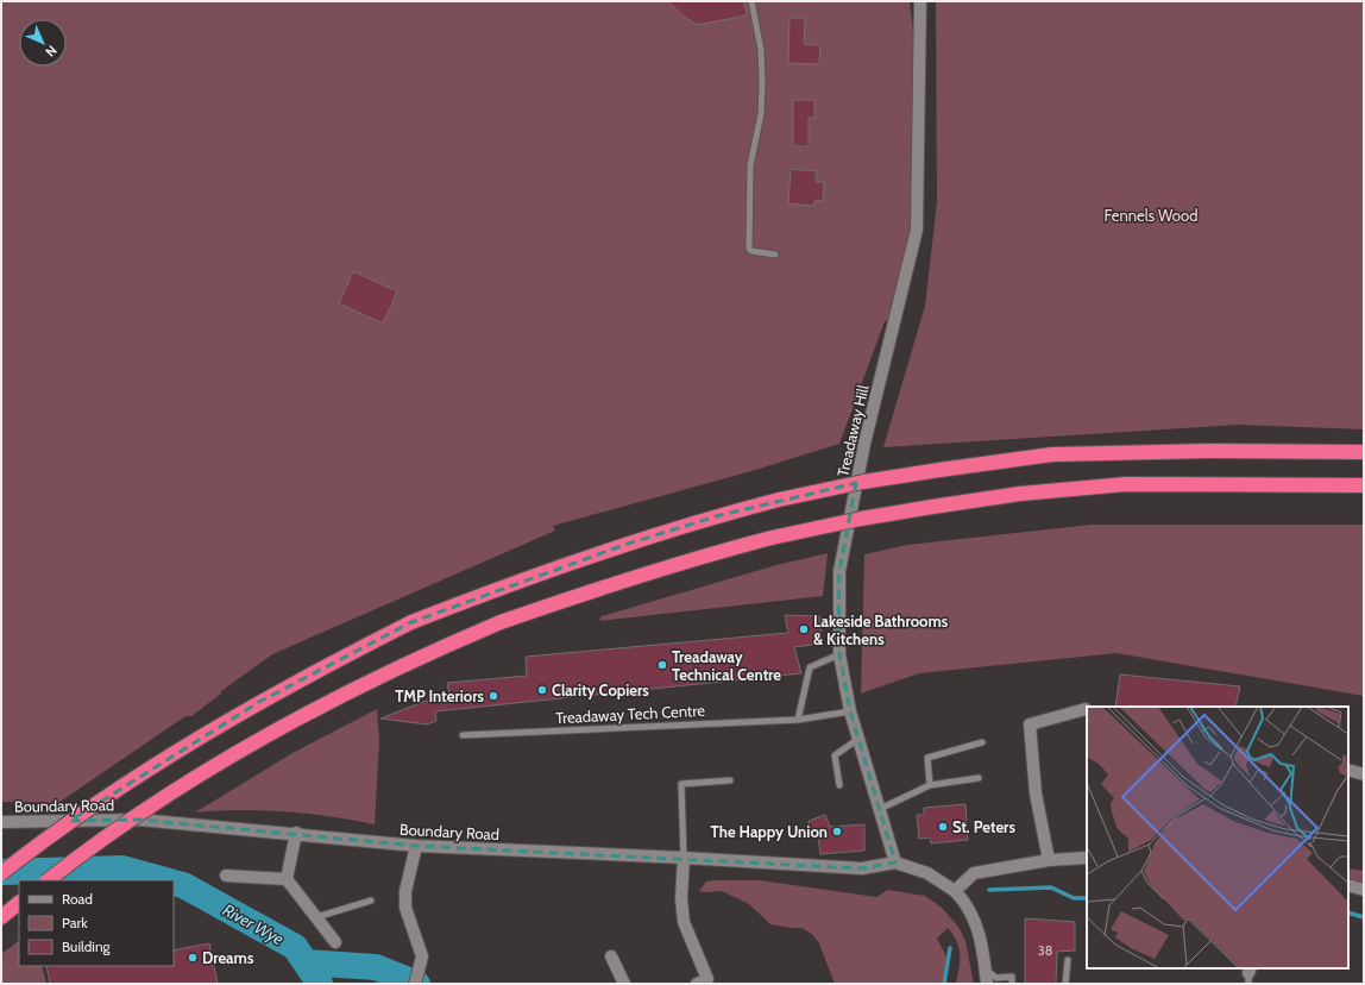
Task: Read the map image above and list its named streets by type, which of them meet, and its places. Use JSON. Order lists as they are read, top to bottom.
{
  "streets": {
    "street": ["Treadaway Hill", "Boundary Road"],
    "lane": ["Treadaway Tech Centre"]
  },
  "crossings": [
    ["Treadaway Hill", "Treadaway Tech Centre"],
    ["Treadaway Hill", "Boundary Road"]
  ],
  "water": ["River Wye"],
  "parks": ["Fennels Wood"],
  "places": [
    "Lakeside Bathrooms & Kitchens",
    "Treadaway Technical Centre",
    "Clarity Copiers",
    "TMP Interiors",
    "St. Peters",
    "The Happy Union",
    "Dreams"
  ],
  "house_numbers": ["38"],
  "legend": ["Road", "Park", "Building"],
  "north": "bottom right"
}
